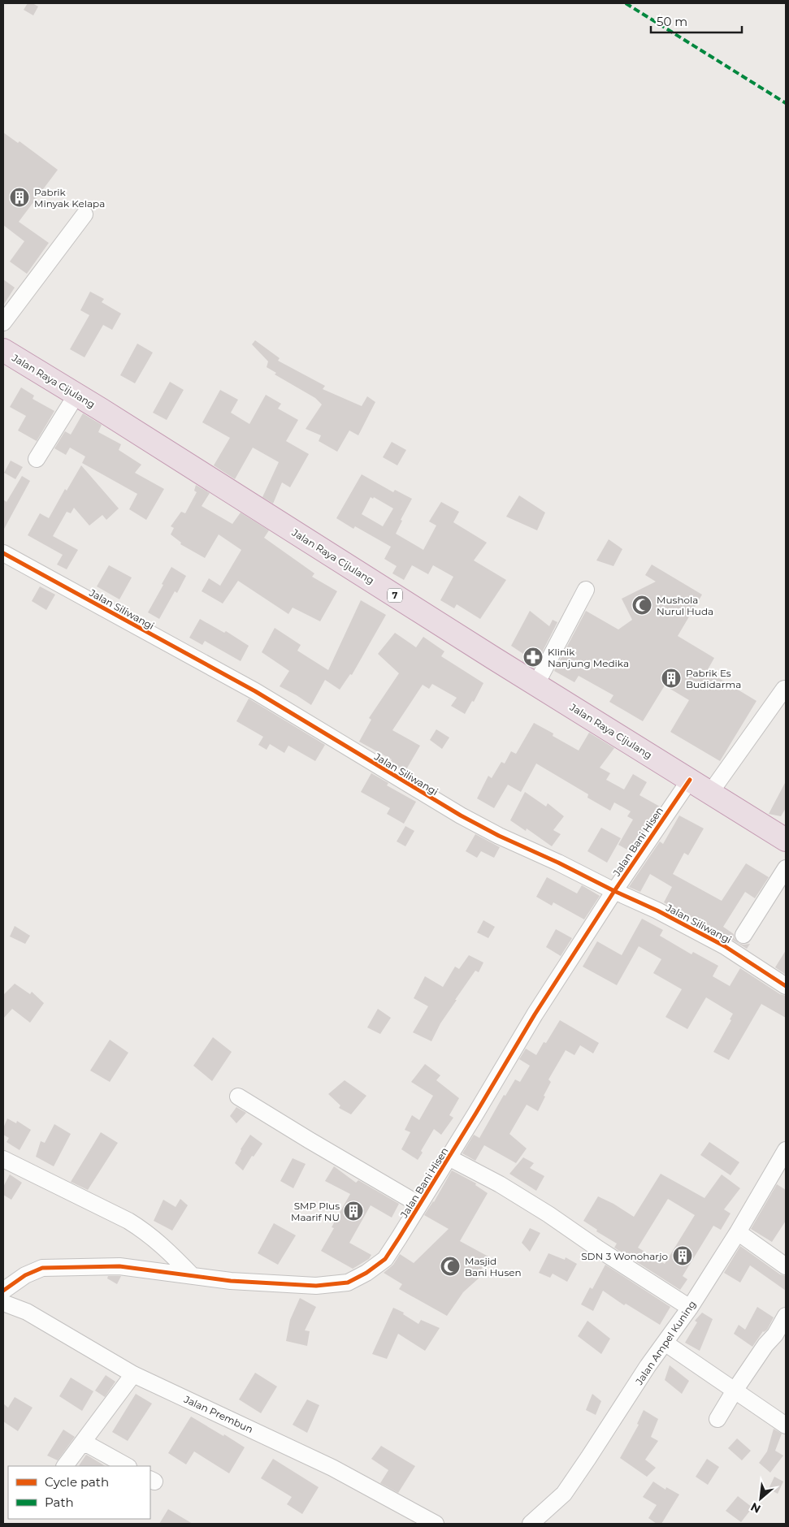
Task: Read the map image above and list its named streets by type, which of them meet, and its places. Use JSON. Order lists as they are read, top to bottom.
{
  "streets": {
    "highway": ["Jalan Raya Cijulang", "7"],
    "street": [
      "Jalan Siliwangi",
      "Jalan Bani Hisen",
      "Jalan Ampel Kuning",
      "Jalan Prembun"
    ]
  },
  "crossings": [
    ["Jalan Raya Cijulang", "Jalan Bani Hisen"],
    ["Jalan Siliwangi", "Jalan Bani Hisen"]
  ],
  "places": {
    "building": [
      "Pabrik Minyak Kelapa",
      "Pabrik Es Budidarma",
      "SMP Plus Maarif NU",
      "SDN 3 Wonoharjo"
    ],
    "mosque": ["Mushola Nurul Huda", "Masjid Bani Husen"],
    "pharmacy": ["Klinik Nanjung Medika"]
  },
  "legend": ["Cycle path", "Path"],
  "scale_bar": "50 m",
  "north": "bottom left"
}
